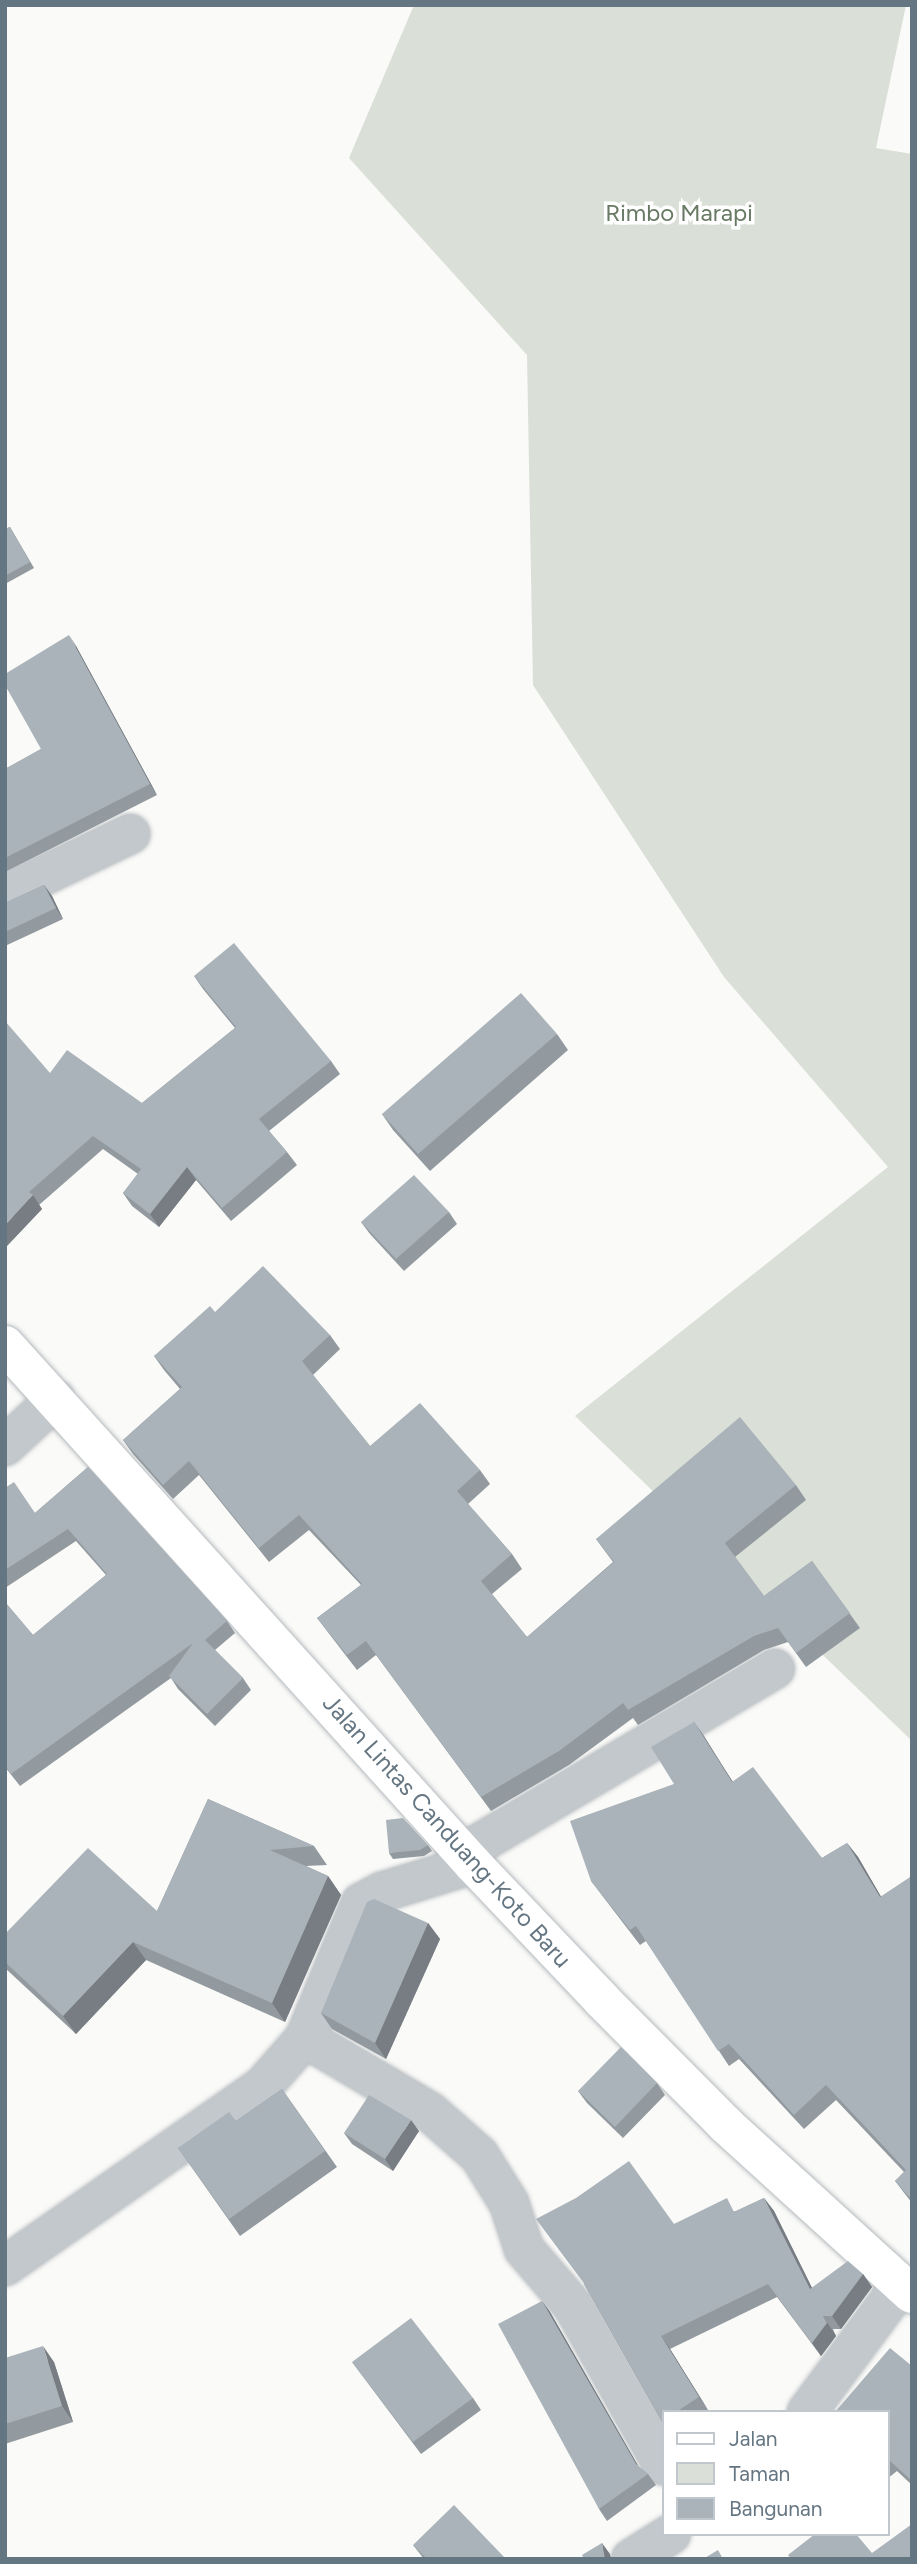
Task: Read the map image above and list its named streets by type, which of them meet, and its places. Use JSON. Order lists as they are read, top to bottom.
{
  "streets": {
    "main road": ["Jalan Lintas Canduang-Koto Baru"]
  },
  "parks": ["Rimbo Marapi"],
  "legend": ["Jalan", "Taman", "Bangunan"]
}
